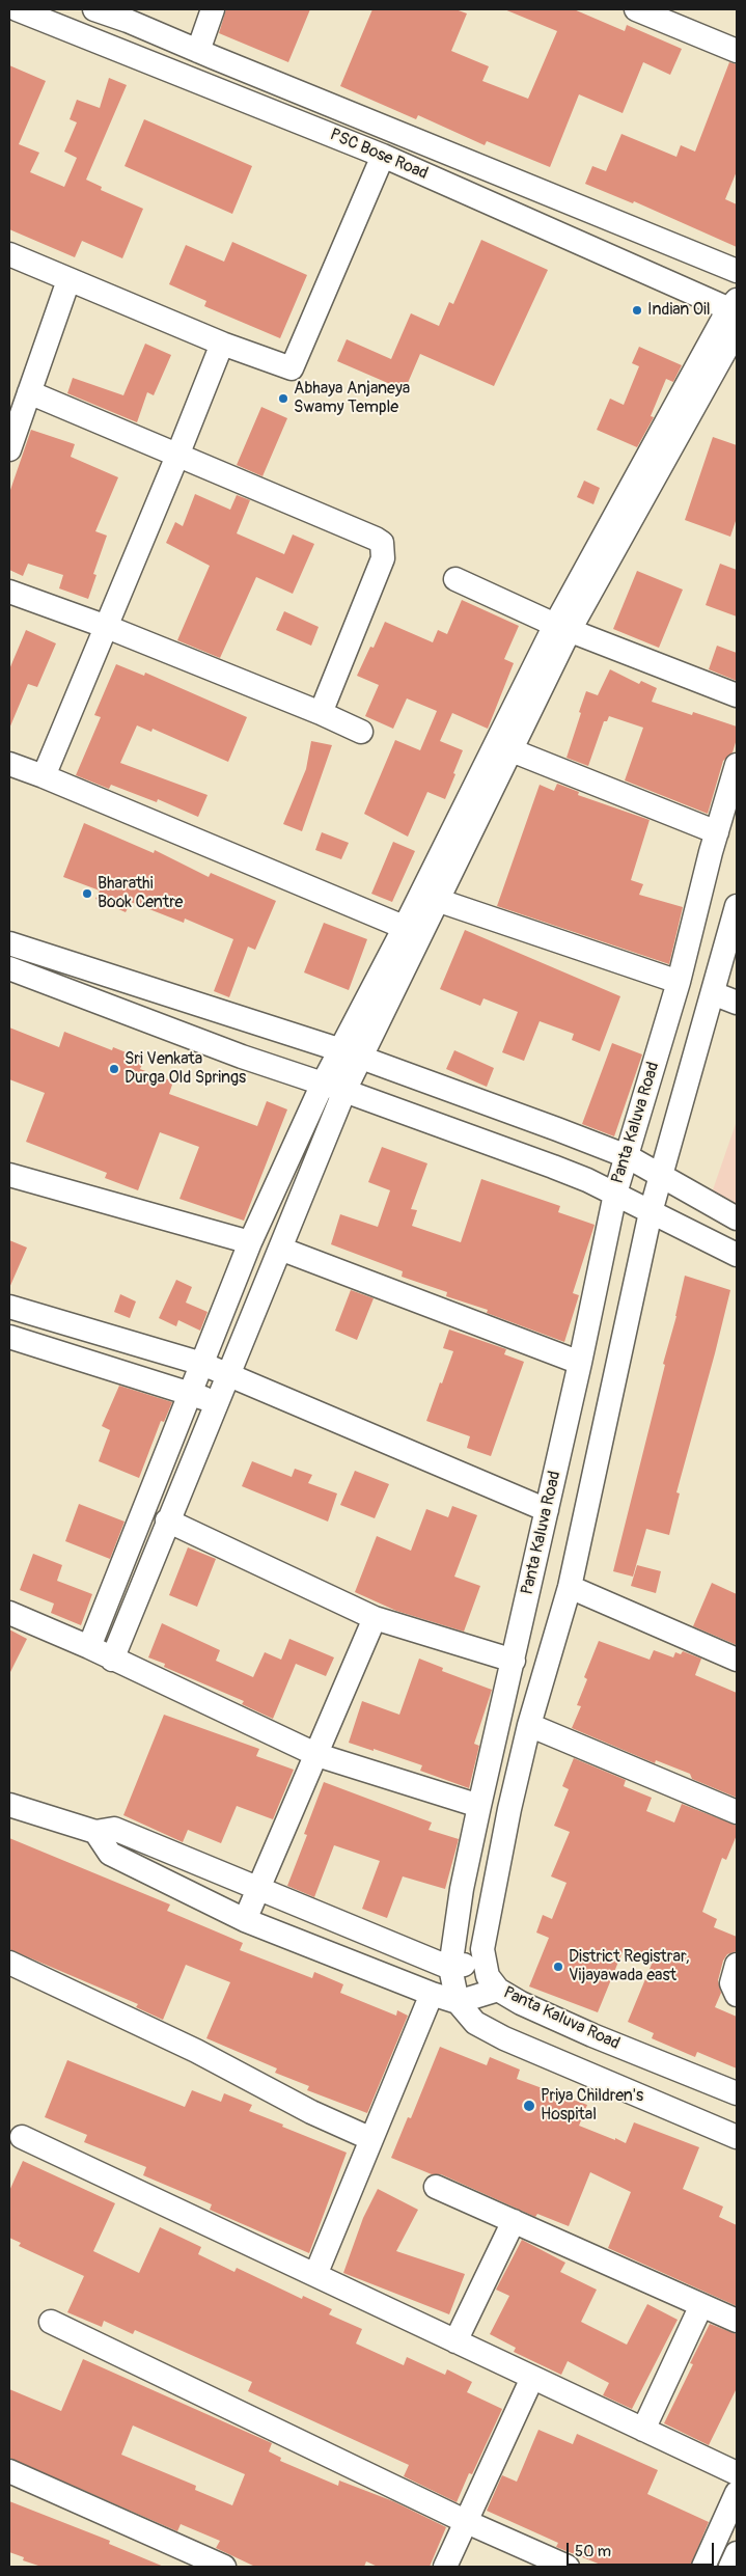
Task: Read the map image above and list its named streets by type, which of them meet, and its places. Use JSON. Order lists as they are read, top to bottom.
{
  "streets": {
    "street": ["PSC Bose Road", "Panta Kaluva Road"]
  },
  "places": [
    "Indian Oil",
    "Abhaya Anjaneya Swamy Temple",
    "Bharathi Book Centre",
    "Sri Venkata Durga Old Springs",
    "District Registrar, Vijayawada east",
    "Priya Children's Hospital"
  ],
  "scale_bar": "50 m"
}
